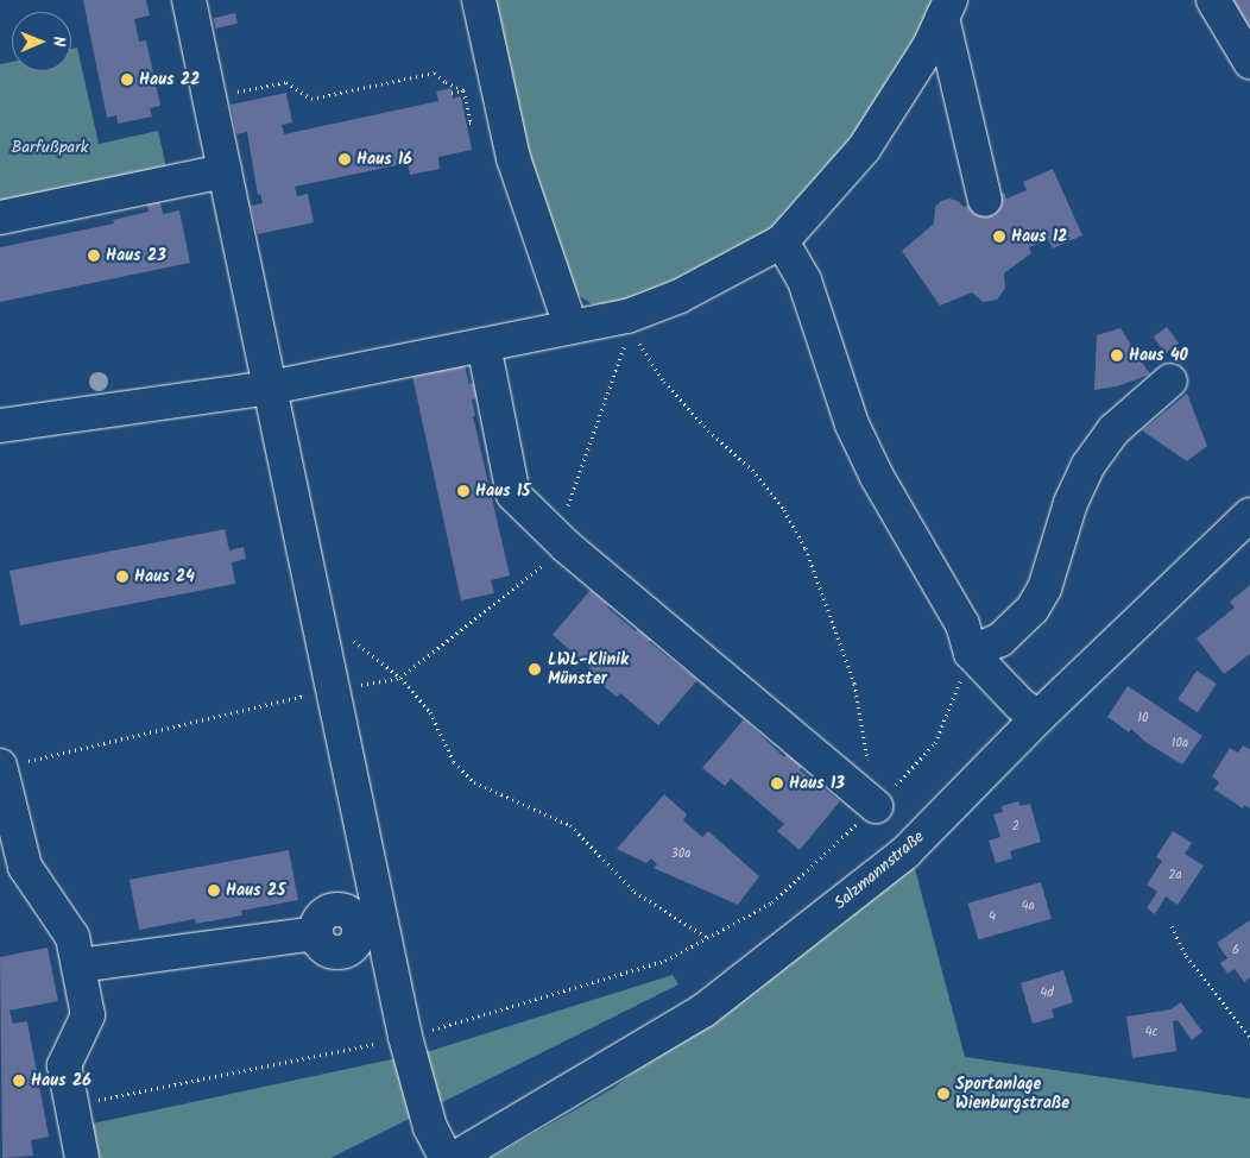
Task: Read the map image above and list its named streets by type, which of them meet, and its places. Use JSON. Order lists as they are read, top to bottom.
{
  "streets": {
    "street": ["Salzmannstraße"]
  },
  "parks": ["Barfußpark"],
  "places": [
    "Haus 22",
    "Haus 16",
    "Haus 12",
    "Haus 23",
    "Haus 40",
    "Haus 15",
    "Haus 24",
    "LWL-Klinik Münster",
    "Haus 13",
    "Haus 25",
    "Haus 26",
    "Sportanlage Wienburgstraße"
  ],
  "house_numbers": [
    "10",
    "10a",
    "2",
    "30a",
    "2a",
    "4a",
    "4",
    "6",
    "4d",
    "4c"
  ],
  "north": "right"
}
